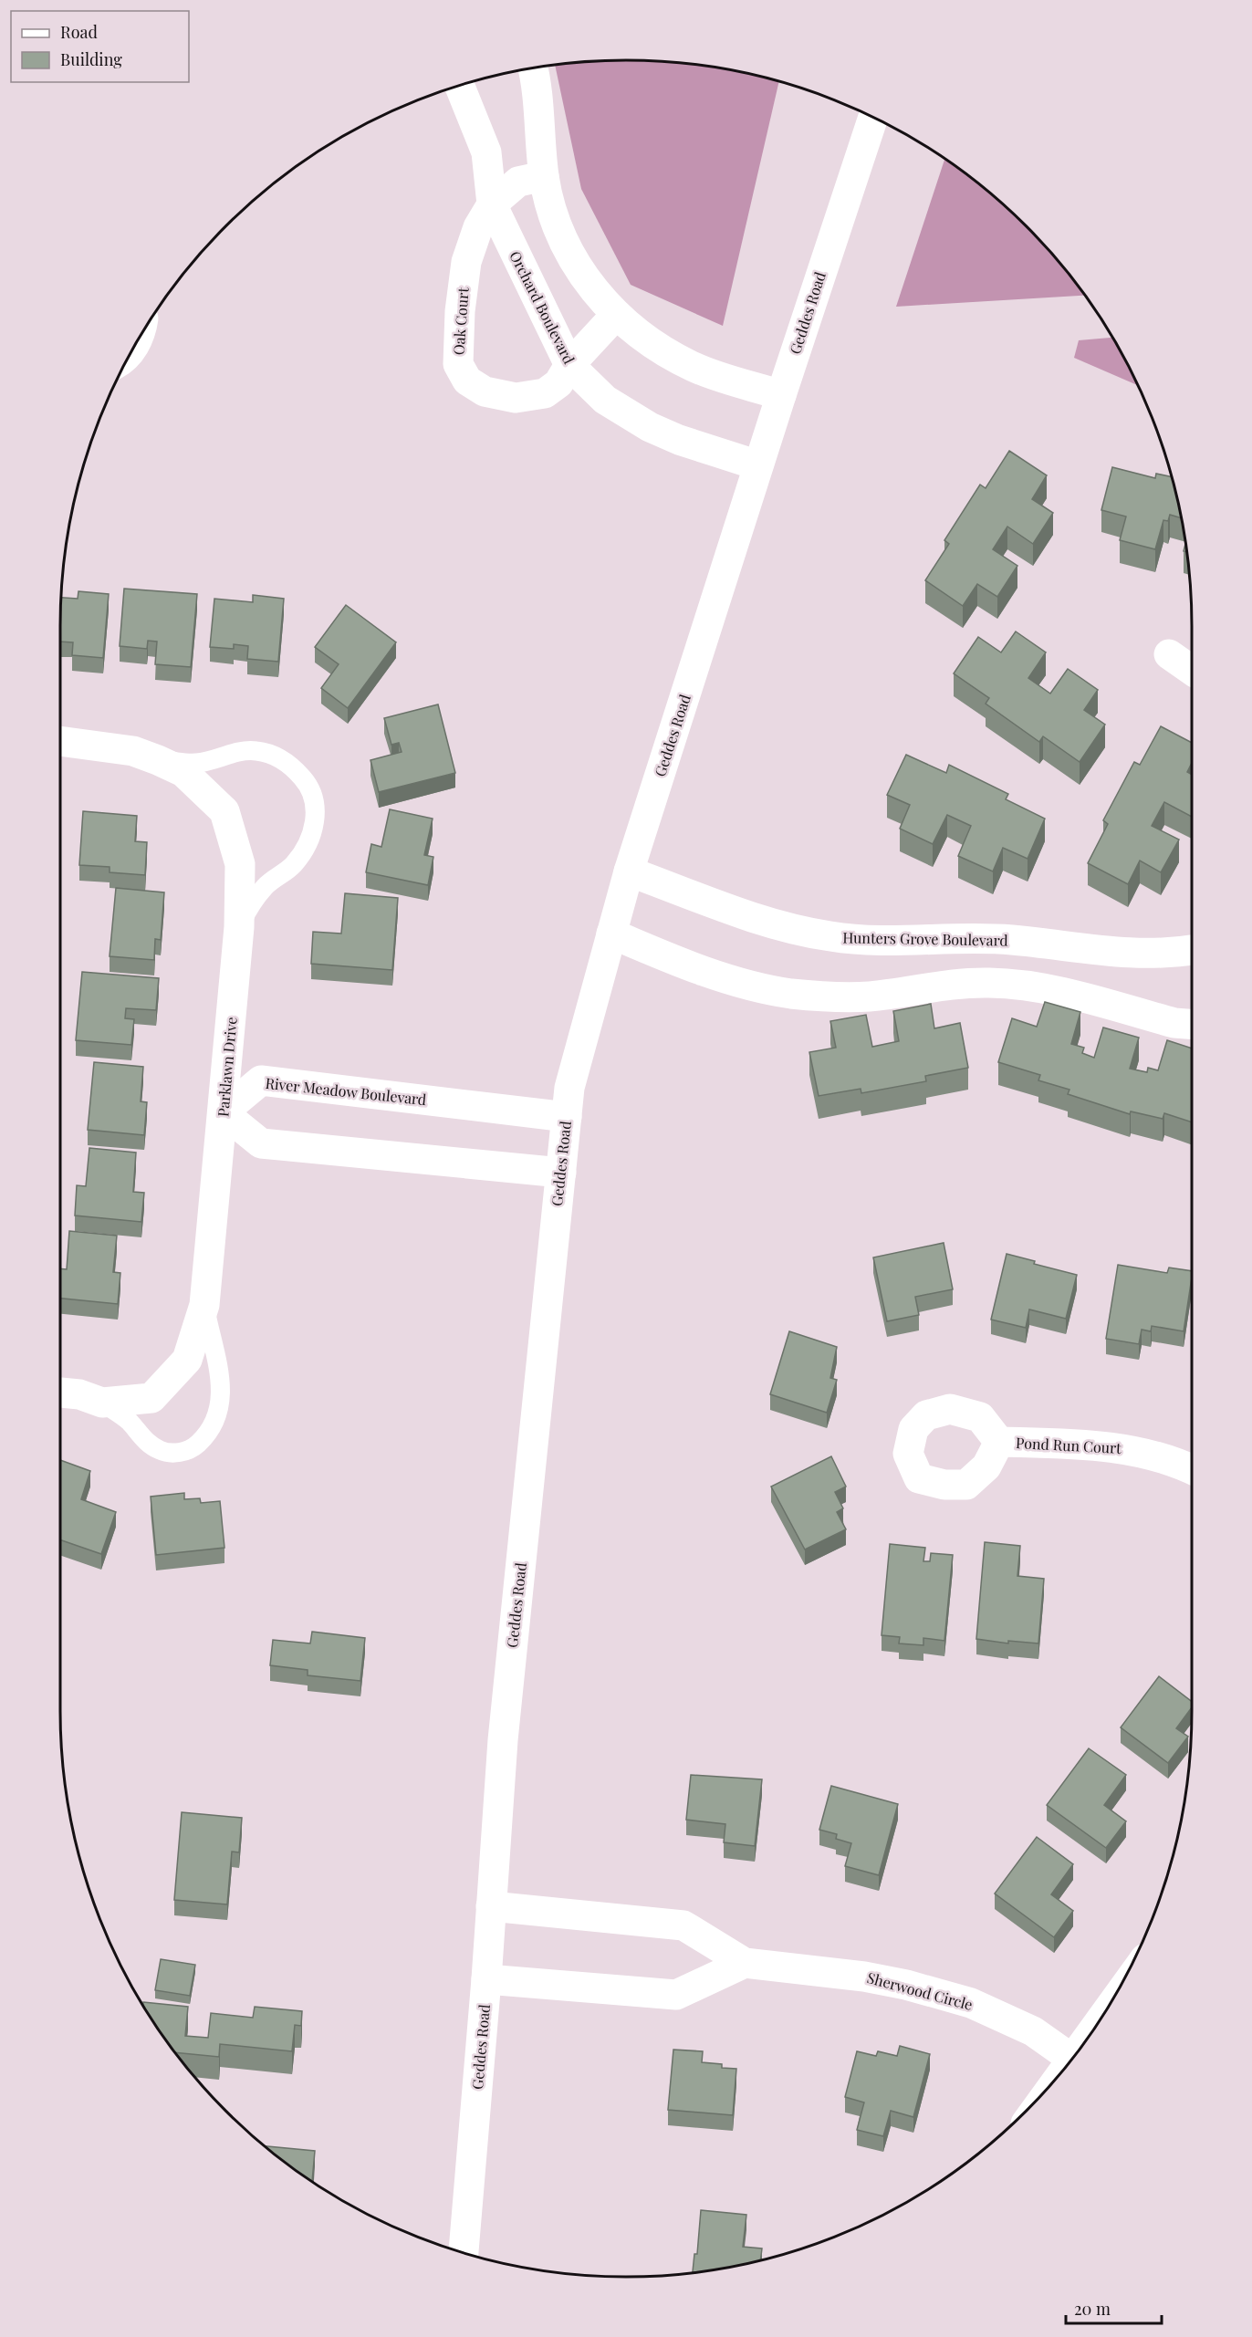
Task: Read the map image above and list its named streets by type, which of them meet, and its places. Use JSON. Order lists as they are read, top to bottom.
{
  "streets": {
    "street": [
      "Orchard Boulevard",
      "Geddes Road",
      "Oak Court",
      "Hunters Grove Boulevard",
      "Parklawn Drive",
      "River Meadow Boulevard",
      "Pond Run Court",
      "Sherwood Circle"
    ]
  },
  "crossings": [
    ["Orchard Boulevard", "Geddes Road"],
    ["Orchard Boulevard", "Oak Court"],
    ["Geddes Road", "Hunters Grove Boulevard"],
    ["Geddes Road", "River Meadow Boulevard"],
    ["Geddes Road", "Sherwood Circle"],
    ["Parklawn Drive", "River Meadow Boulevard"]
  ],
  "legend": ["Road", "Building"],
  "scale_bar": "20 m"
}
